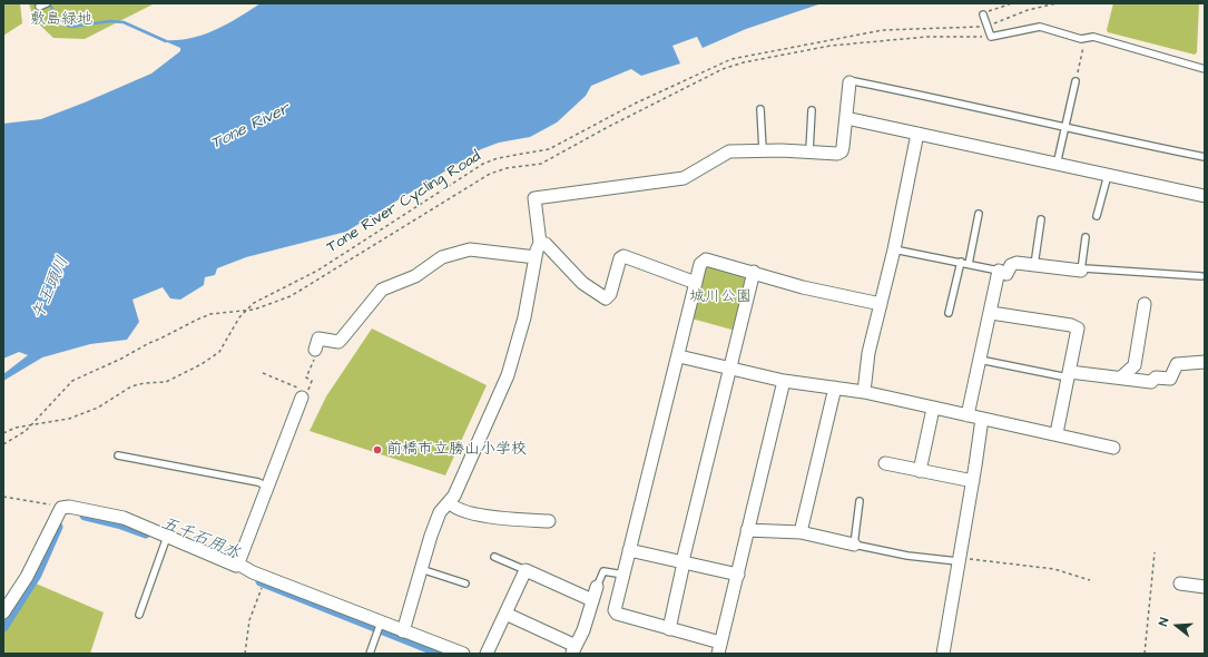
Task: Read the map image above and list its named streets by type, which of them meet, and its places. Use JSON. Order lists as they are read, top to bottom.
{
  "streets": {
    "path": ["Tone River Cycling Road"]
  },
  "water": ["Tone River", "午王頭川", "五千石用水"],
  "parks": ["敷島緑地", "城川公園"],
  "places": ["前橋市立勝山小学校"],
  "north": "left"
}
